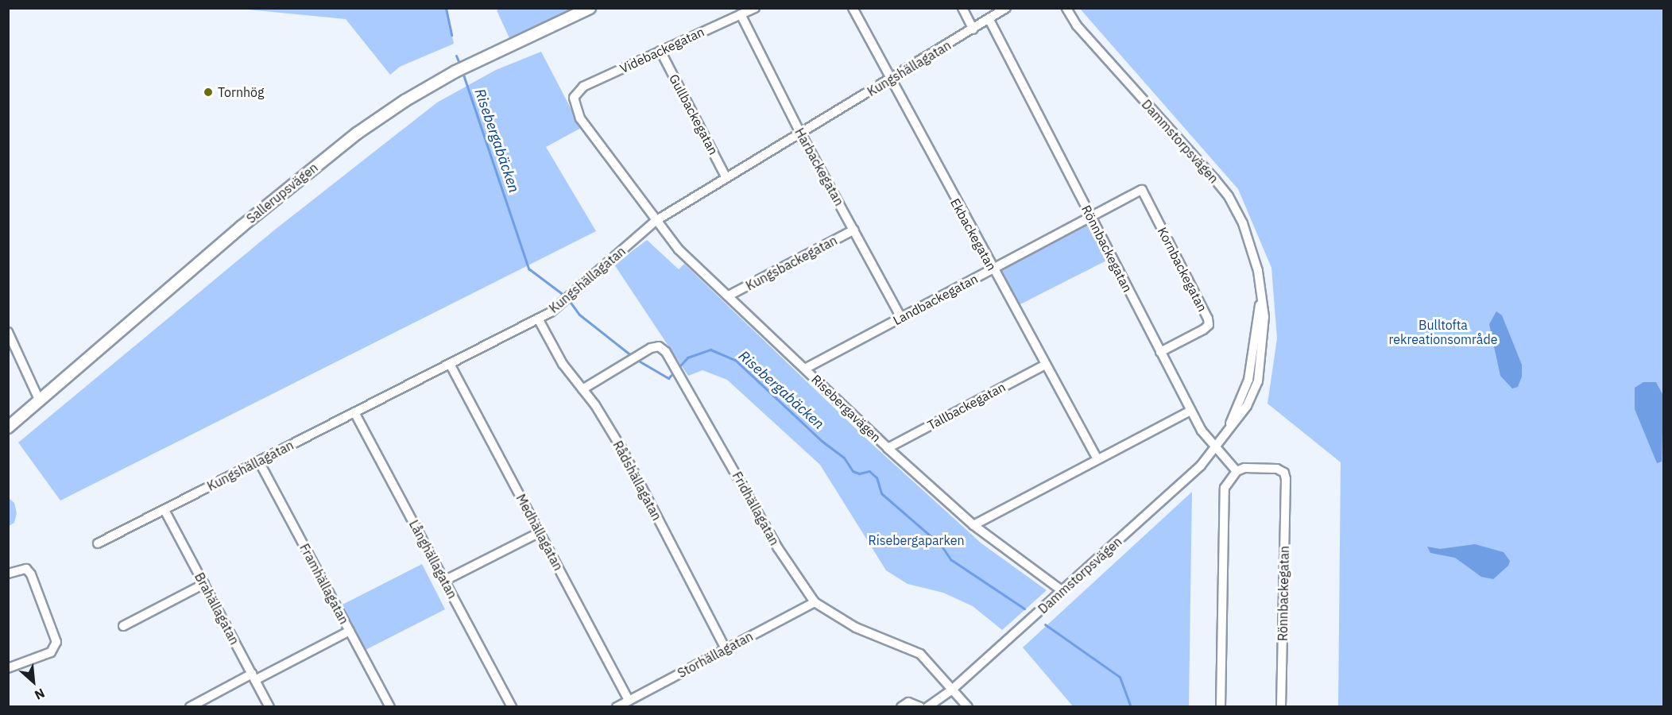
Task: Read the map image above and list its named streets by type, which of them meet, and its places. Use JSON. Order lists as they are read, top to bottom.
{
  "streets": {
    "main road": ["Sallerupsvägen"],
    "street": [
      "Videbackegatan",
      "Kungshällagatan",
      "Gullbackegatan",
      "Dammstorpsvägen",
      "Harbackegatan",
      "Ekbackegatan",
      "Rönnbackegatan",
      "Kungsbackegatan",
      "Kornbackegatan",
      "Landbackegatan",
      "Tallbackegatan",
      "Risebergavägen",
      "Rådshällagatan",
      "Fridhällagatan",
      "Medhällagatan",
      "Långhällagatan",
      "Framhällagatan",
      "Brahällagatan",
      "Storhällagatan"
    ]
  },
  "crossings": [
    ["Videbackegatan", "Gullbackegatan"],
    ["Videbackegatan", "Harbackegatan"],
    ["Videbackegatan", "Risebergavägen"],
    ["Kungshällagatan", "Gullbackegatan"],
    ["Kungshällagatan", "Harbackegatan"],
    ["Kungshällagatan", "Ekbackegatan"],
    ["Kungshällagatan", "Rönnbackegatan"],
    ["Kungshällagatan", "Risebergavägen"],
    ["Kungshällagatan", "Rådshällagatan"],
    ["Kungshällagatan", "Medhällagatan"],
    ["Kungshällagatan", "Långhällagatan"],
    ["Kungshällagatan", "Framhällagatan"],
    ["Kungshällagatan", "Brahällagatan"],
    ["Dammstorpsvägen", "Rönnbackegatan"],
    ["Dammstorpsvägen", "Risebergavägen"],
    ["Dammstorpsvägen", "Fridhällagatan"],
    ["Harbackegatan", "Kungsbackegatan"],
    ["Harbackegatan", "Landbackegatan"],
    ["Ekbackegatan", "Landbackegatan"],
    ["Ekbackegatan", "Tallbackegatan"],
    ["Rönnbackegatan", "Kornbackegatan"],
    ["Rönnbackegatan", "Landbackegatan"],
    ["Kungsbackegatan", "Risebergavägen"],
    ["Kornbackegatan", "Landbackegatan"],
    ["Landbackegatan", "Risebergavägen"],
    ["Tallbackegatan", "Risebergavägen"],
    ["Rådshällagatan", "Fridhällagatan"],
    ["Rådshällagatan", "Storhällagatan"],
    ["Fridhällagatan", "Storhällagatan"],
    ["Medhällagatan", "Storhällagatan"]
  ],
  "water": ["Risebergabäcken"],
  "parks": ["Bulltofta rekreationsområde", "Risebergaparken"],
  "places": ["Tornhög"],
  "north": "bottom right"
}
